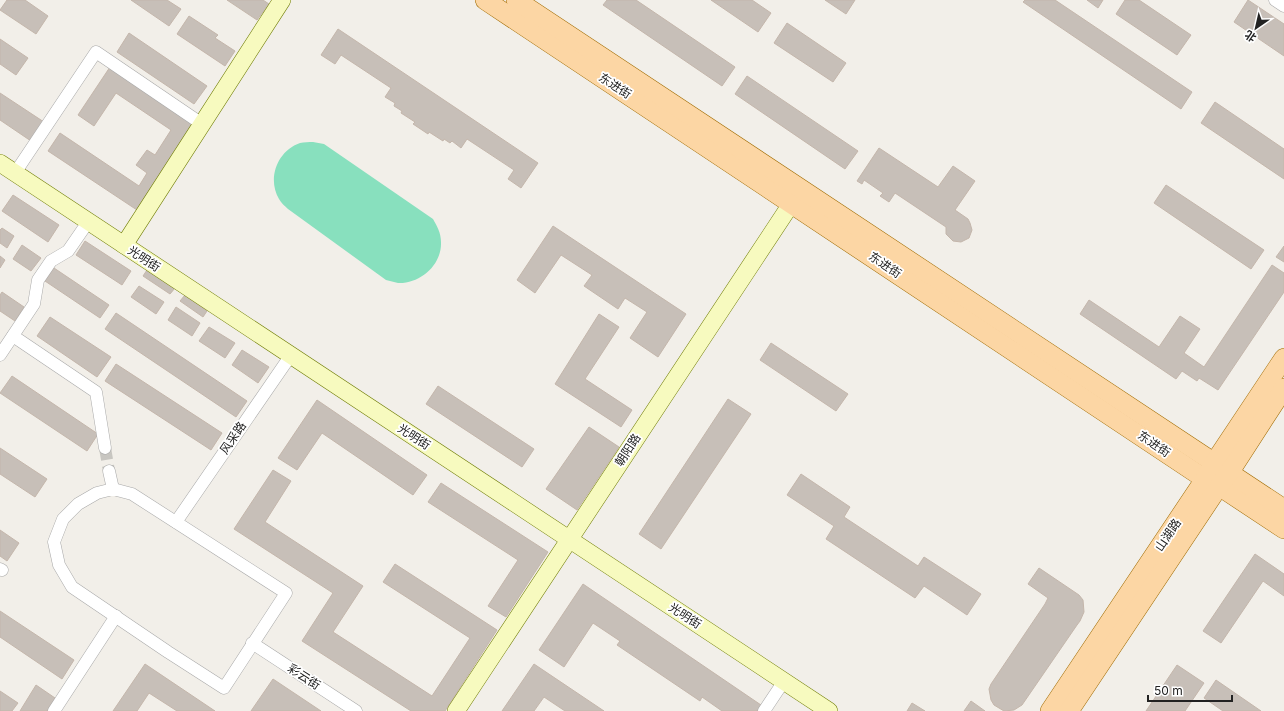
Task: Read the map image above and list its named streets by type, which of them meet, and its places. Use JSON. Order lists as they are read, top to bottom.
{
  "streets": {
    "main road": [
      "东进街",
      "光明街",
      "朝阳路",
      "山湖路"
    ],
    "street": ["风采路", "彩云街"]
  },
  "crossings": [
    ["东进街", "朝阳路"],
    ["东进街", "山湖路"],
    ["光明街", "风采路"],
    ["光明街", "朝阳路"]
  ],
  "scale_bar": "50 m",
  "north": "bottom left"
}
